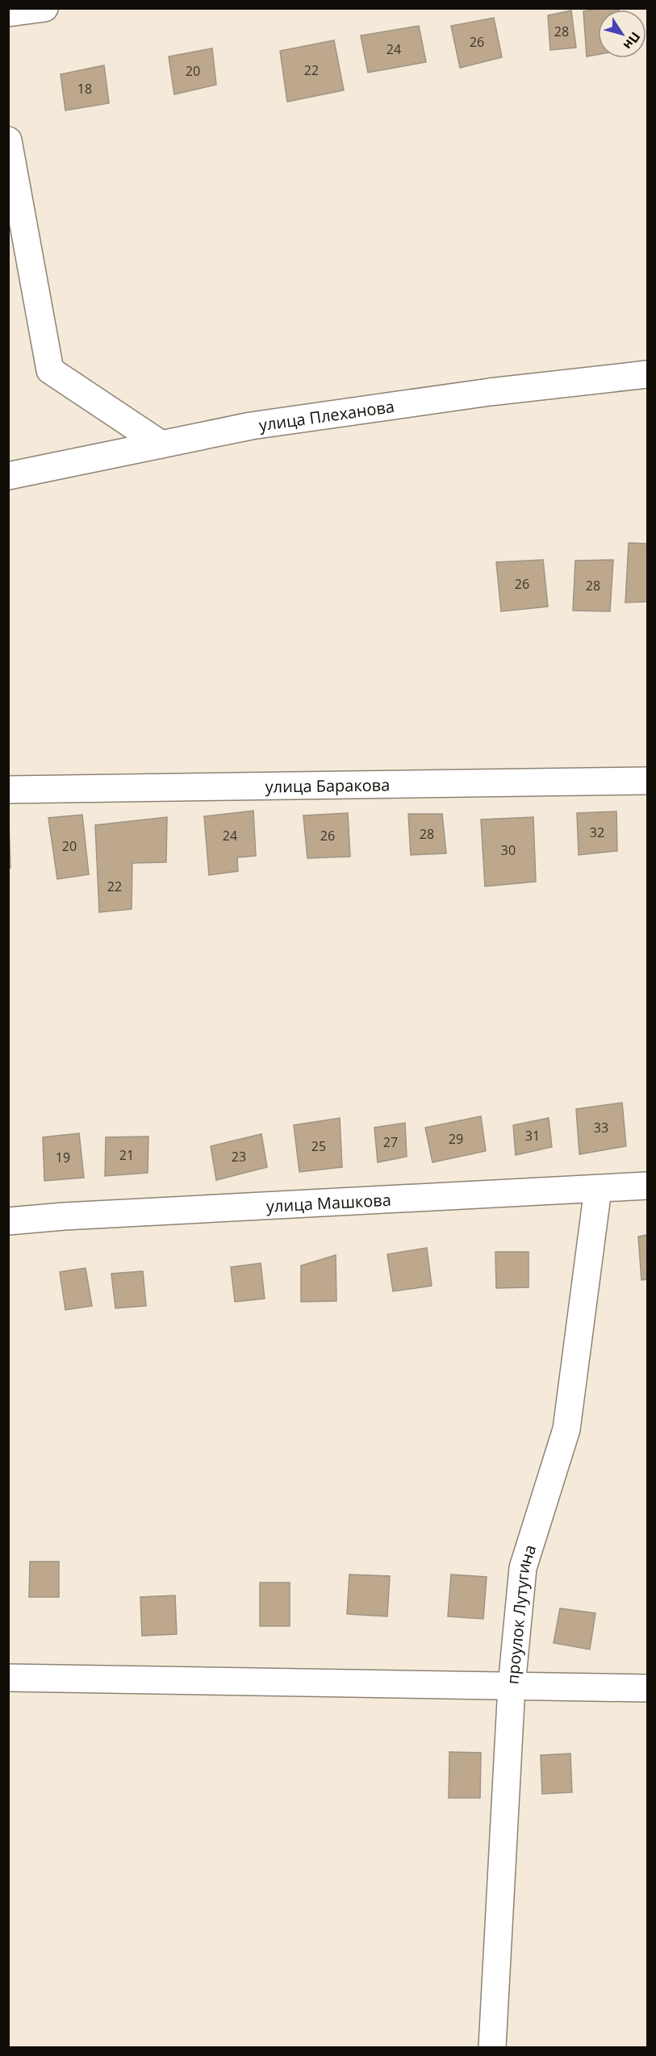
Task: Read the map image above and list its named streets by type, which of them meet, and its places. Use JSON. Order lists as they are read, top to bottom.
{
  "streets": {
    "street": [
      "улица Плеханова",
      "улица Баракова",
      "улица Машкова",
      "проулок Лутугина"
    ]
  },
  "crossings": [
    ["улица Машкова", "проулок Лутугина"]
  ],
  "house_numbers": [
    "28",
    "26",
    "24",
    "22",
    "20",
    "18",
    "26",
    "28",
    "32",
    "28",
    "24",
    "26",
    "20",
    "30",
    "22",
    "33",
    "31",
    "29",
    "27",
    "25",
    "21",
    "23",
    "19"
  ],
  "north": "bottom right"
}
